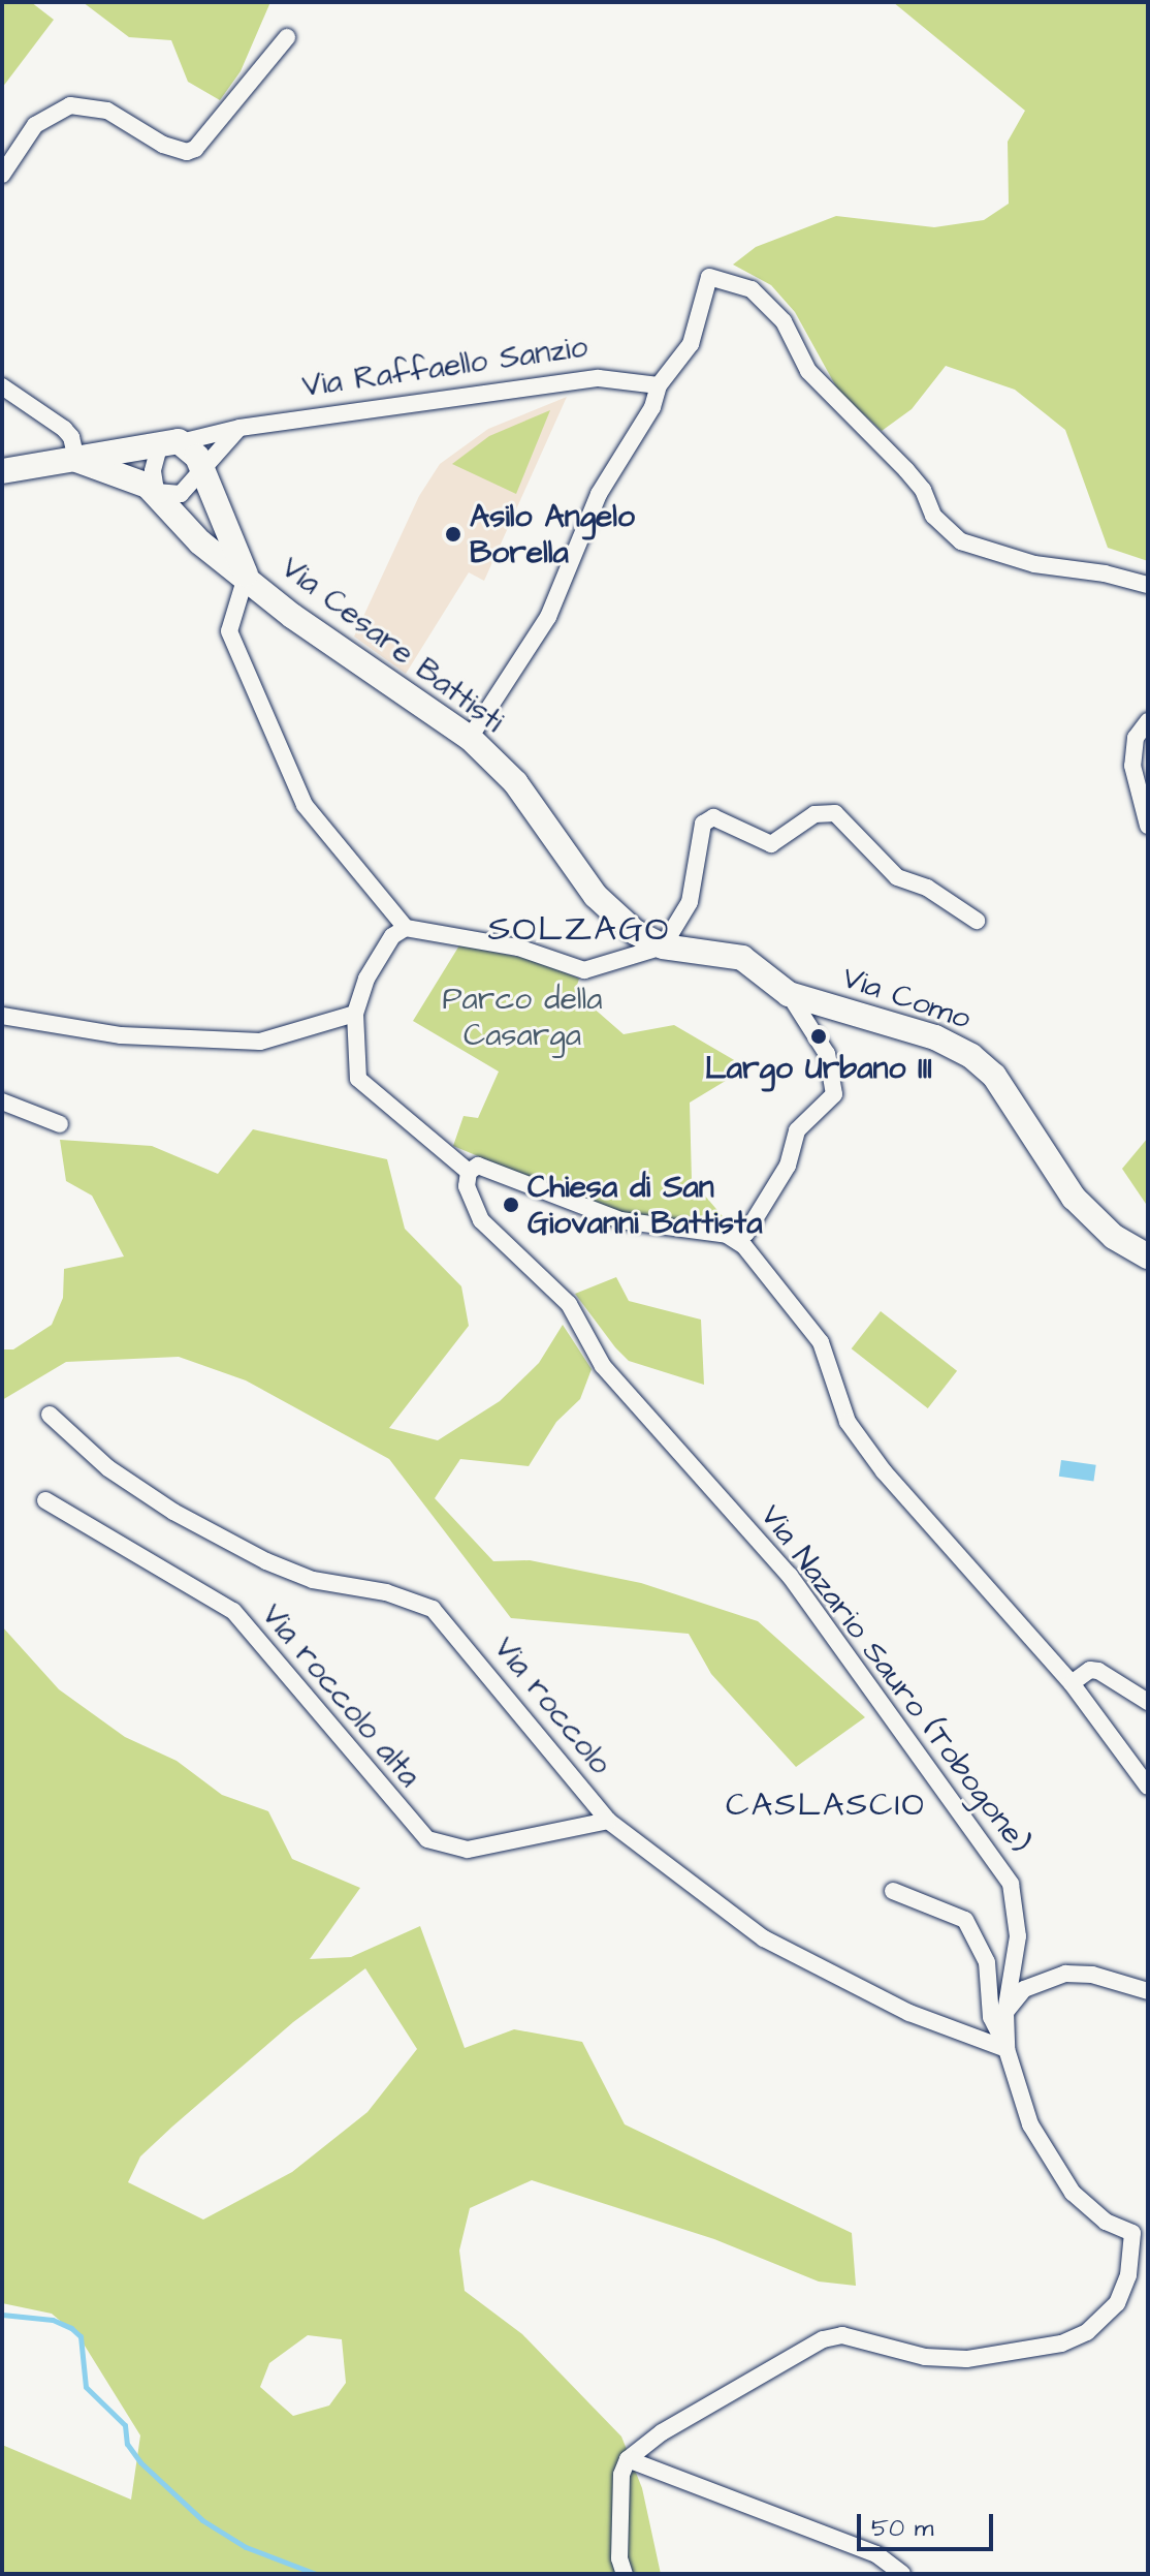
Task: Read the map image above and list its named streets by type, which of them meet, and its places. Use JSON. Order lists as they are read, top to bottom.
{
  "streets": {
    "street": [
      "Via Raffaello Sanzio",
      "Via Cesare Battisti",
      "Via Como",
      "Via Nazario Sauro (Tobogone)",
      "Via roccolo alta",
      "Via roccolo"
    ]
  },
  "crossings": [
    ["Via Raffaello Sanzio", "Via Cesare Battisti"],
    ["Via Cesare Battisti", "Via Como"],
    ["Via Nazario Sauro (Tobogone)", "Via roccolo"],
    ["Via roccolo alta", "Via roccolo"]
  ],
  "districts": ["SOLZAGO", "CASLASCIO"],
  "parks": ["Parco della Casarga"],
  "places": ["Asilo Angelo Borella", "Largo Urbano III", "Chiesa di San Giovanni Battista"],
  "scale_bar": "50 m"
}
